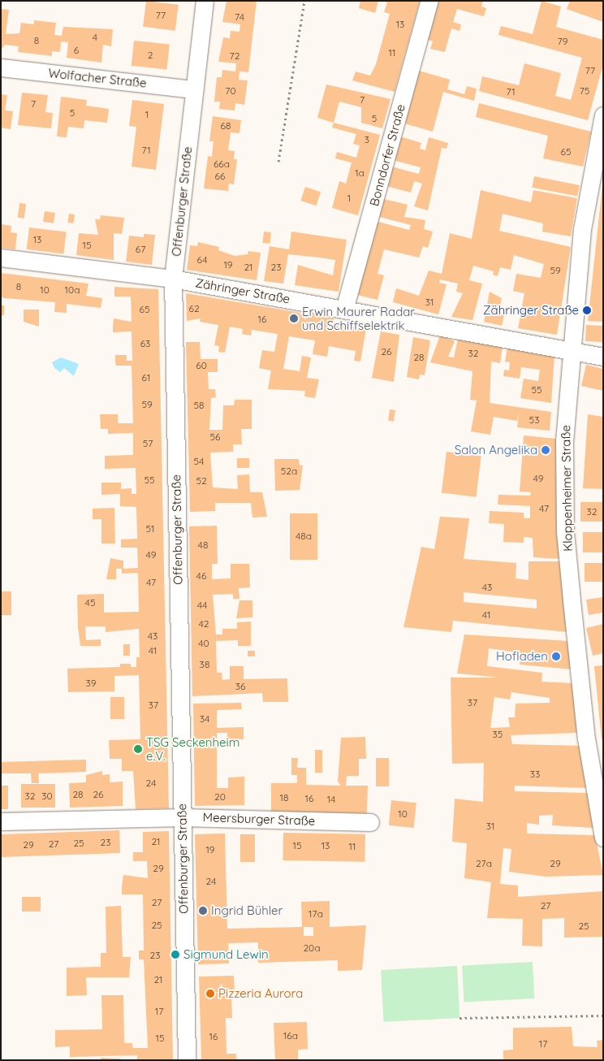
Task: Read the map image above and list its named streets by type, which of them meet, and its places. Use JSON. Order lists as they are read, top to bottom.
{
  "streets": {
    "street": [
      "Wolfacher Straße",
      "Bonndorfer Straße",
      "Offenburger Straße",
      "Zähringer Straße",
      "Kloppenheimer Straße",
      "Meersburger Straße"
    ]
  },
  "crossings": [
    ["Wolfacher Straße", "Offenburger Straße"],
    ["Bonndorfer Straße", "Zähringer Straße"],
    ["Offenburger Straße", "Zähringer Straße"],
    ["Offenburger Straße", "Meersburger Straße"],
    ["Zähringer Straße", "Kloppenheimer Straße"]
  ],
  "places": [
    "Zähringer Straße",
    "Erwin Maurer Radar und Schiffselektrik",
    "Salon Angelika",
    "Hofladen",
    "TSG Seckenheim e.V.",
    "Ingrid Bühler",
    "Sigmund Lewin",
    "Pizzeria Aurora"
  ],
  "house_numbers": [
    "77",
    "74",
    "13",
    "4",
    "8",
    "79",
    "6",
    "11",
    "2",
    "72",
    "77",
    "70",
    "75",
    "71",
    "7",
    "7",
    "5",
    "1",
    "5",
    "68",
    "3",
    "71",
    "65",
    "66a",
    "1a",
    "66",
    "1",
    "13",
    "15",
    "67",
    "64",
    "19",
    "21",
    "23",
    "59",
    "8",
    "10",
    "10a",
    "31",
    "62",
    "65",
    "16",
    "63",
    "26",
    "32",
    "28",
    "60",
    "61",
    "55",
    "59",
    "58",
    "53",
    "56",
    "57",
    "54",
    "52a",
    "49",
    "55",
    "52",
    "47",
    "32",
    "51",
    "48a",
    "48",
    "49",
    "46",
    "47",
    "43",
    "45",
    "44",
    "41",
    "42",
    "43",
    "40",
    "41",
    "38",
    "39",
    "36",
    "37",
    "37",
    "34",
    "35",
    "33",
    "24",
    "28",
    "26",
    "32",
    "30",
    "20",
    "18",
    "16",
    "14",
    "10",
    "31",
    "21",
    "23",
    "25",
    "27",
    "29",
    "15",
    "13",
    "11",
    "19",
    "27a",
    "29",
    "29",
    "24",
    "27",
    "27",
    "17a",
    "25",
    "25",
    "20a",
    "23",
    "21",
    "17",
    "16a",
    "16",
    "15",
    "17"
  ]
}
